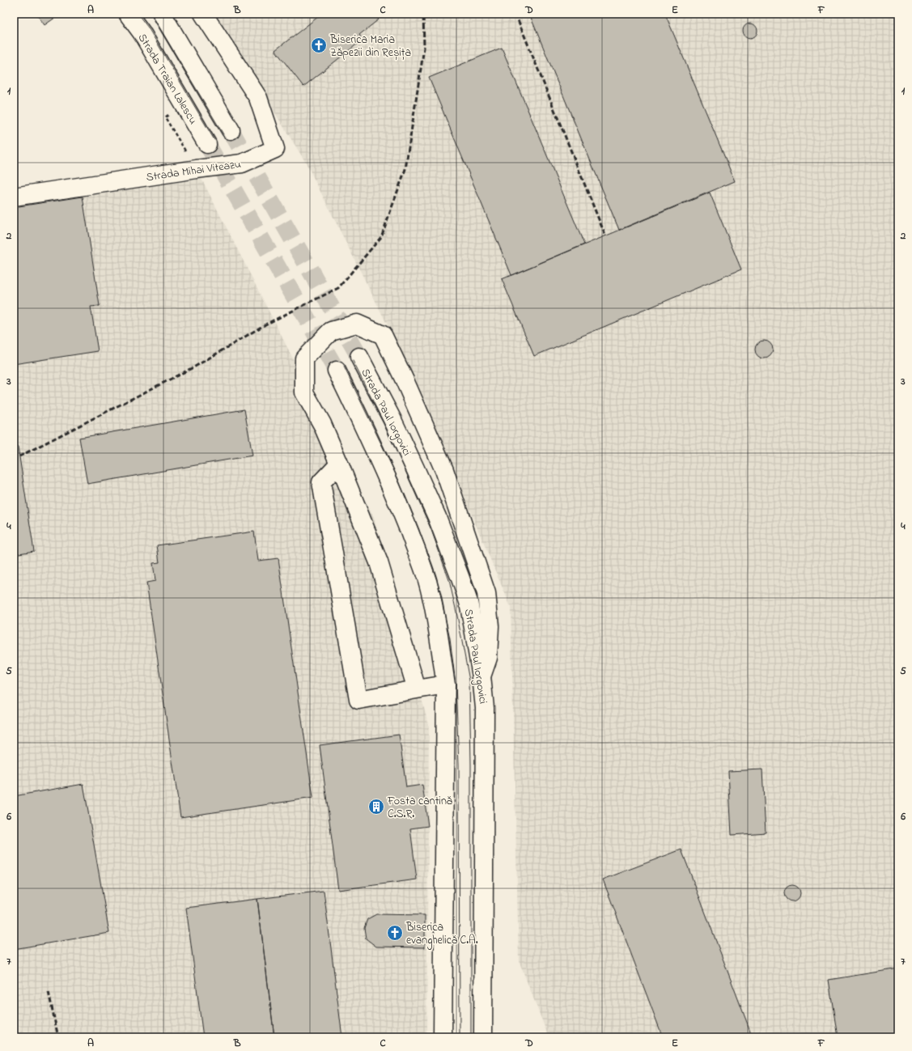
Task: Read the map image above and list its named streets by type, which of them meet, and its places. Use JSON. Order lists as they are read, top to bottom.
{
  "streets": {
    "main road": ["Strada Traian Lalescu", "Strada Mihai Viteazu", "Strada Paul Iorgovici"]
  },
  "places": {
    "church": ["Biserica Maria Zăpezii din Reșița", "Biserica evanghelică C.A."],
    "building": ["Fosta cantină C.S.R."]
  },
  "grid": {
    "columns": [
      "A",
      "B",
      "C",
      "D",
      "E",
      "F"
    ],
    "rows": [
      "1",
      "2",
      "3",
      "4",
      "5",
      "6",
      "7"
    ]
  }
}
